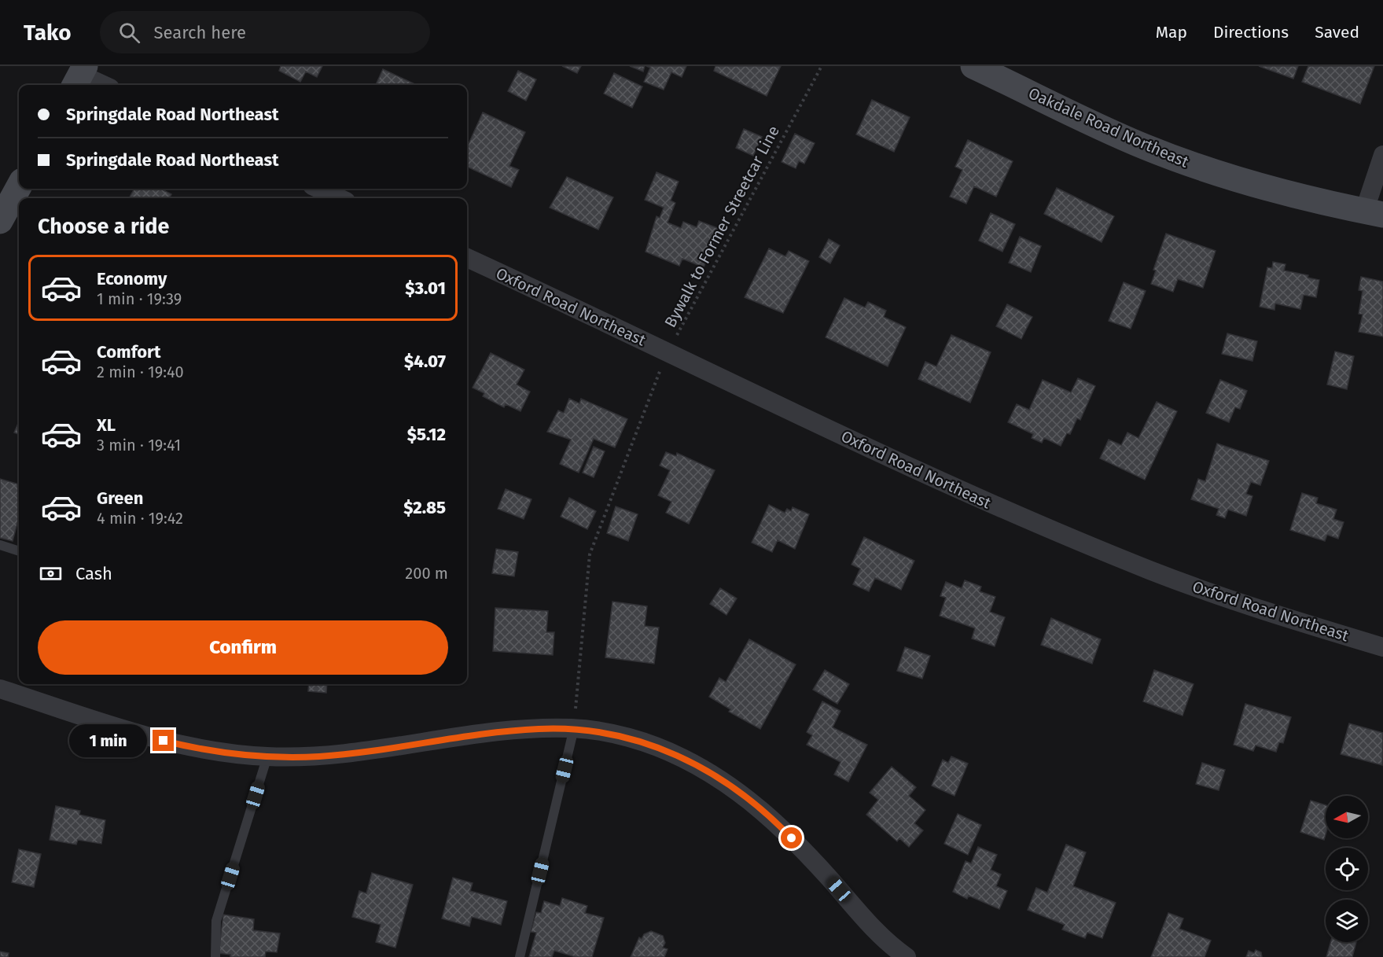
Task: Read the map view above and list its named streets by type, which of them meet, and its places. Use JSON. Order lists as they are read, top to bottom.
{
  "streets": {
    "street": ["Oakdale Road Northeast", "Oxford Road Northeast"],
    "path": ["Bywalk to Former Streetcar Line"]
  },
  "crossings": [
    ["Bywalk to Former Streetcar Line", "Oxford Road Northeast"]
  ],
  "north": "left",
  "page": {
    "header": "Tako",
    "search": "Search here",
    "nav": ["Map", "Directions", "Saved"],
    "banner": ["Springdale Road Northeast", "Springdale Road Northeast"],
    "heading": "Choose a ride",
    "list": [
      {
        "name": "Economy",
        "note": "1 min · 19:39",
        "value": "$3.01"
      },
      {
        "name": "Comfort",
        "note": "2 min · 19:40",
        "value": "$4.07"
      },
      {
        "name": "XL",
        "note": "3 min · 19:41",
        "value": "$5.12"
      },
      {
        "name": "Green",
        "note": "4 min · 19:42",
        "value": "$2.85"
      }
    ],
    "pay": ["Cash", "200 m"],
    "buttons": "Confirm",
    "bubble": "1 min"
  }
}
